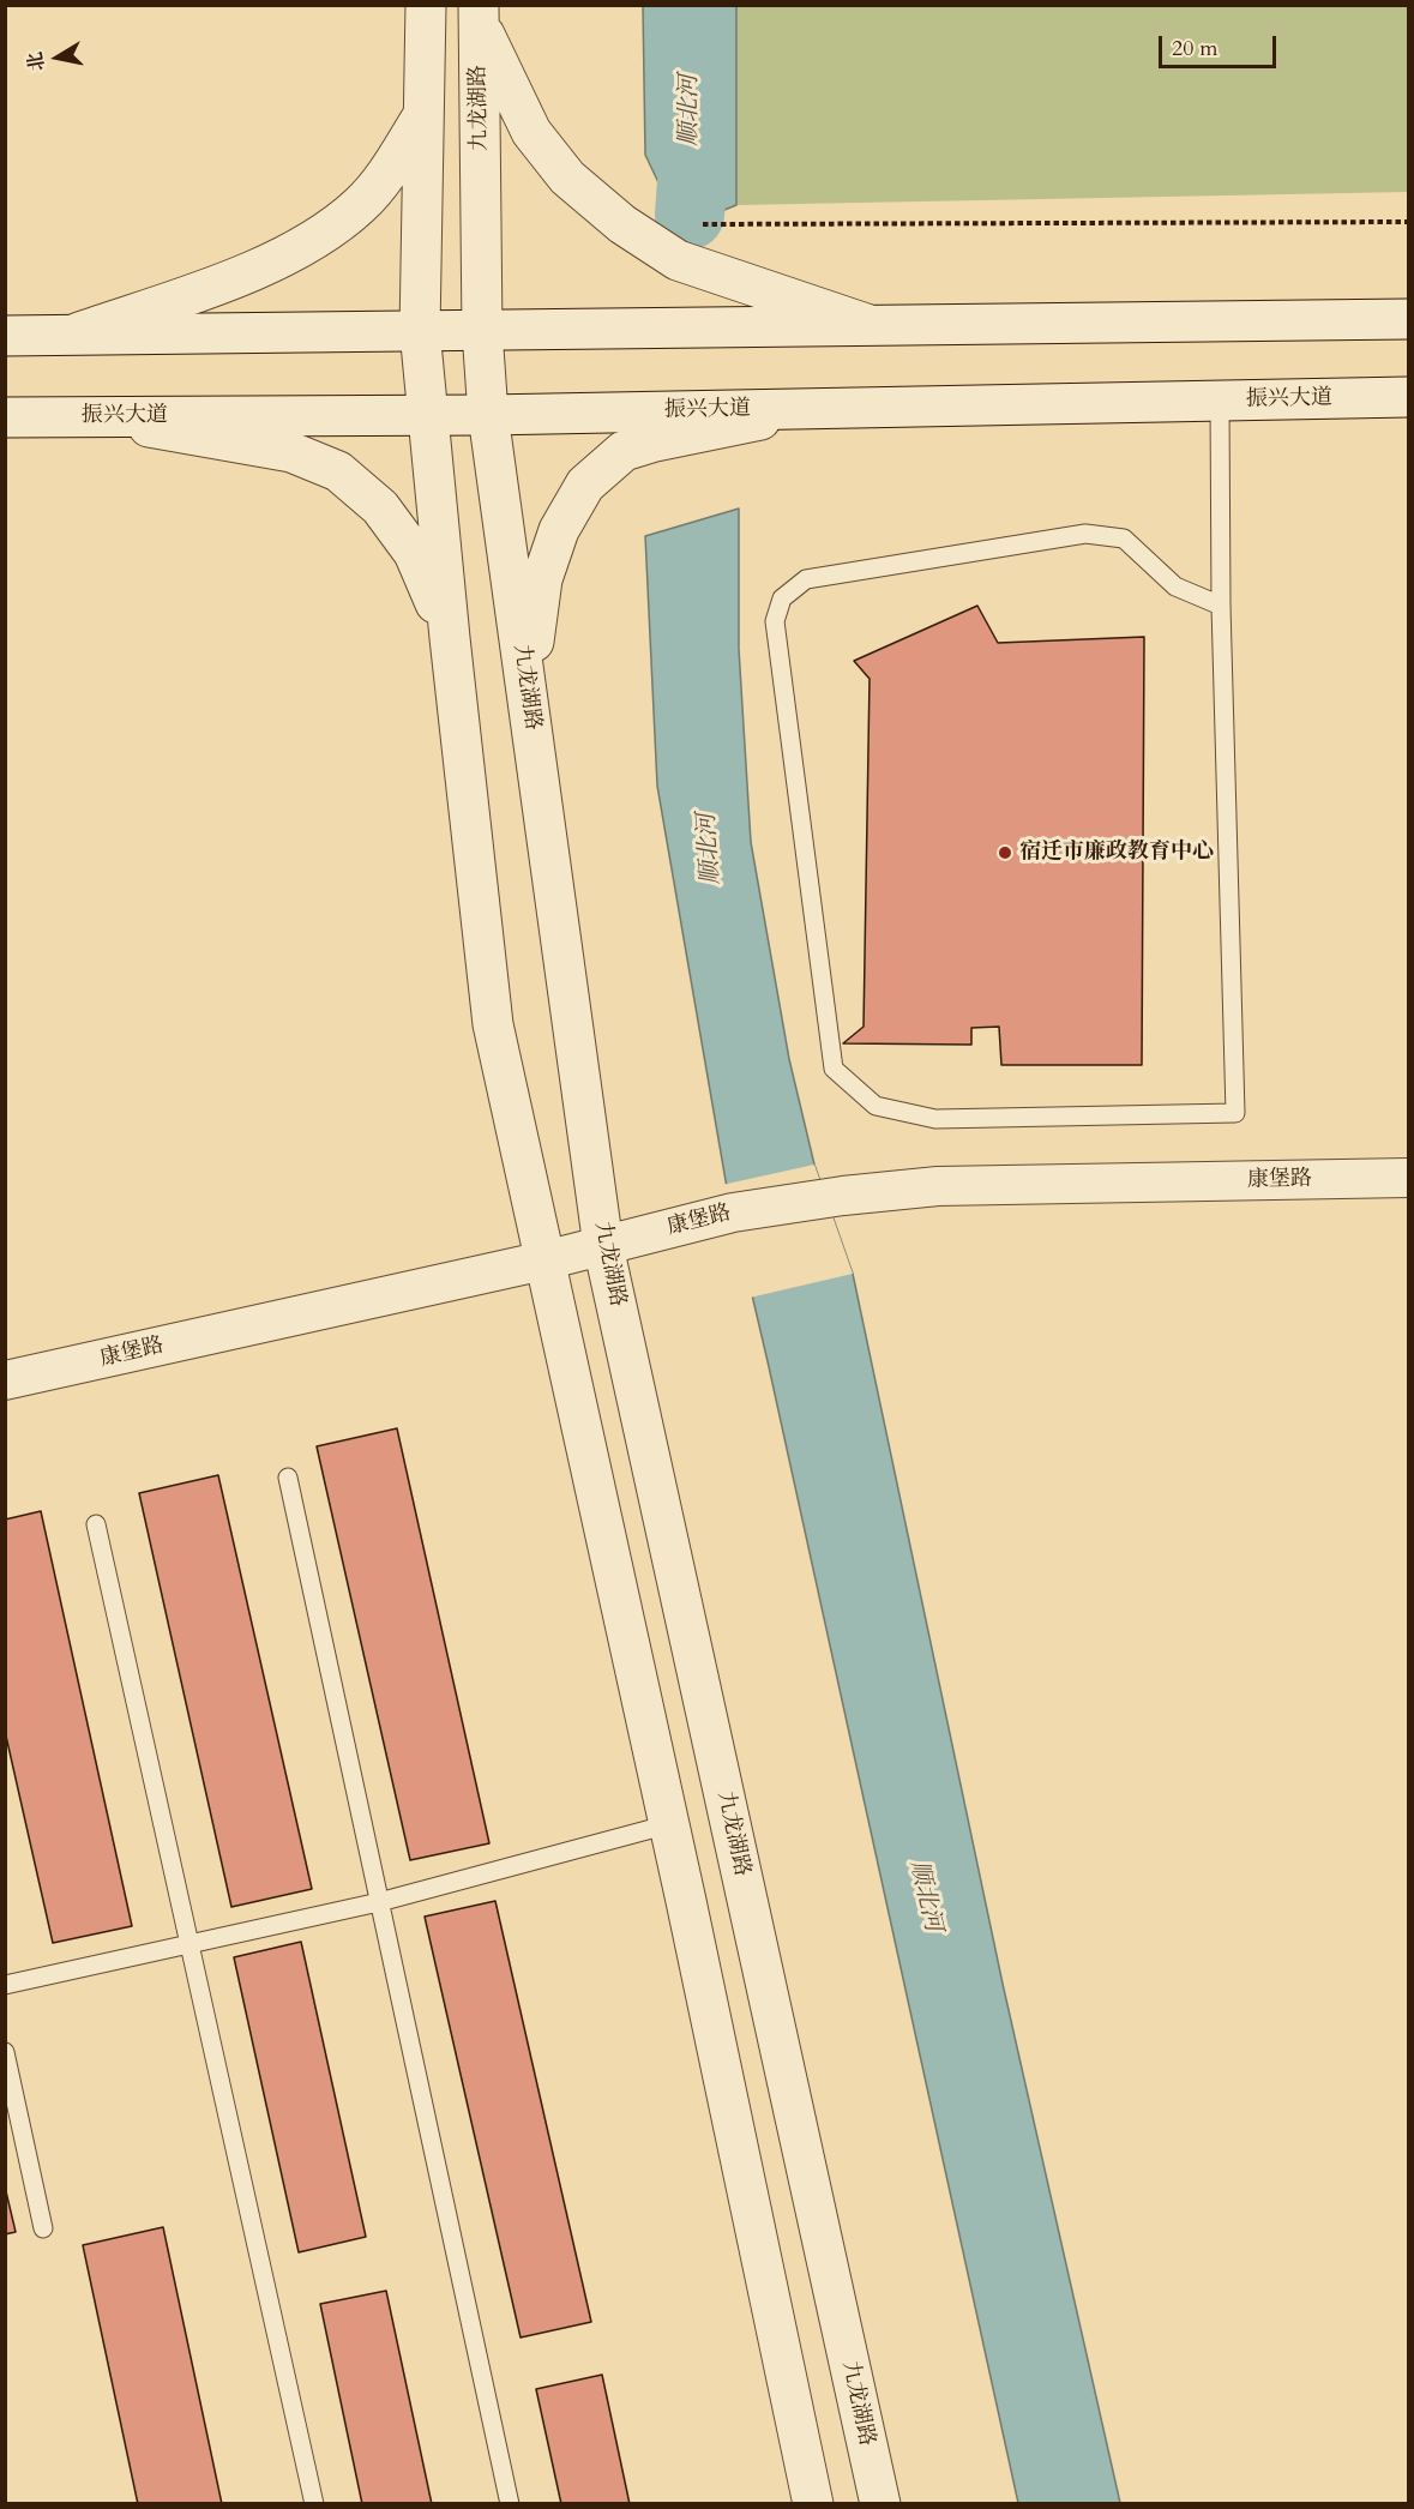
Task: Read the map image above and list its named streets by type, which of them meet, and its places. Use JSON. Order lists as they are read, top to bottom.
{
  "streets": {
    "street": ["九龙湖路", "振兴大道", "康堡路"]
  },
  "crossings": [
    ["九龙湖路", "振兴大道"],
    ["九龙湖路", "康堡路"]
  ],
  "water": ["顺北河"],
  "places": ["宿迁市廉政教育中心"],
  "scale_bar": "20 m",
  "north": "left"
}
